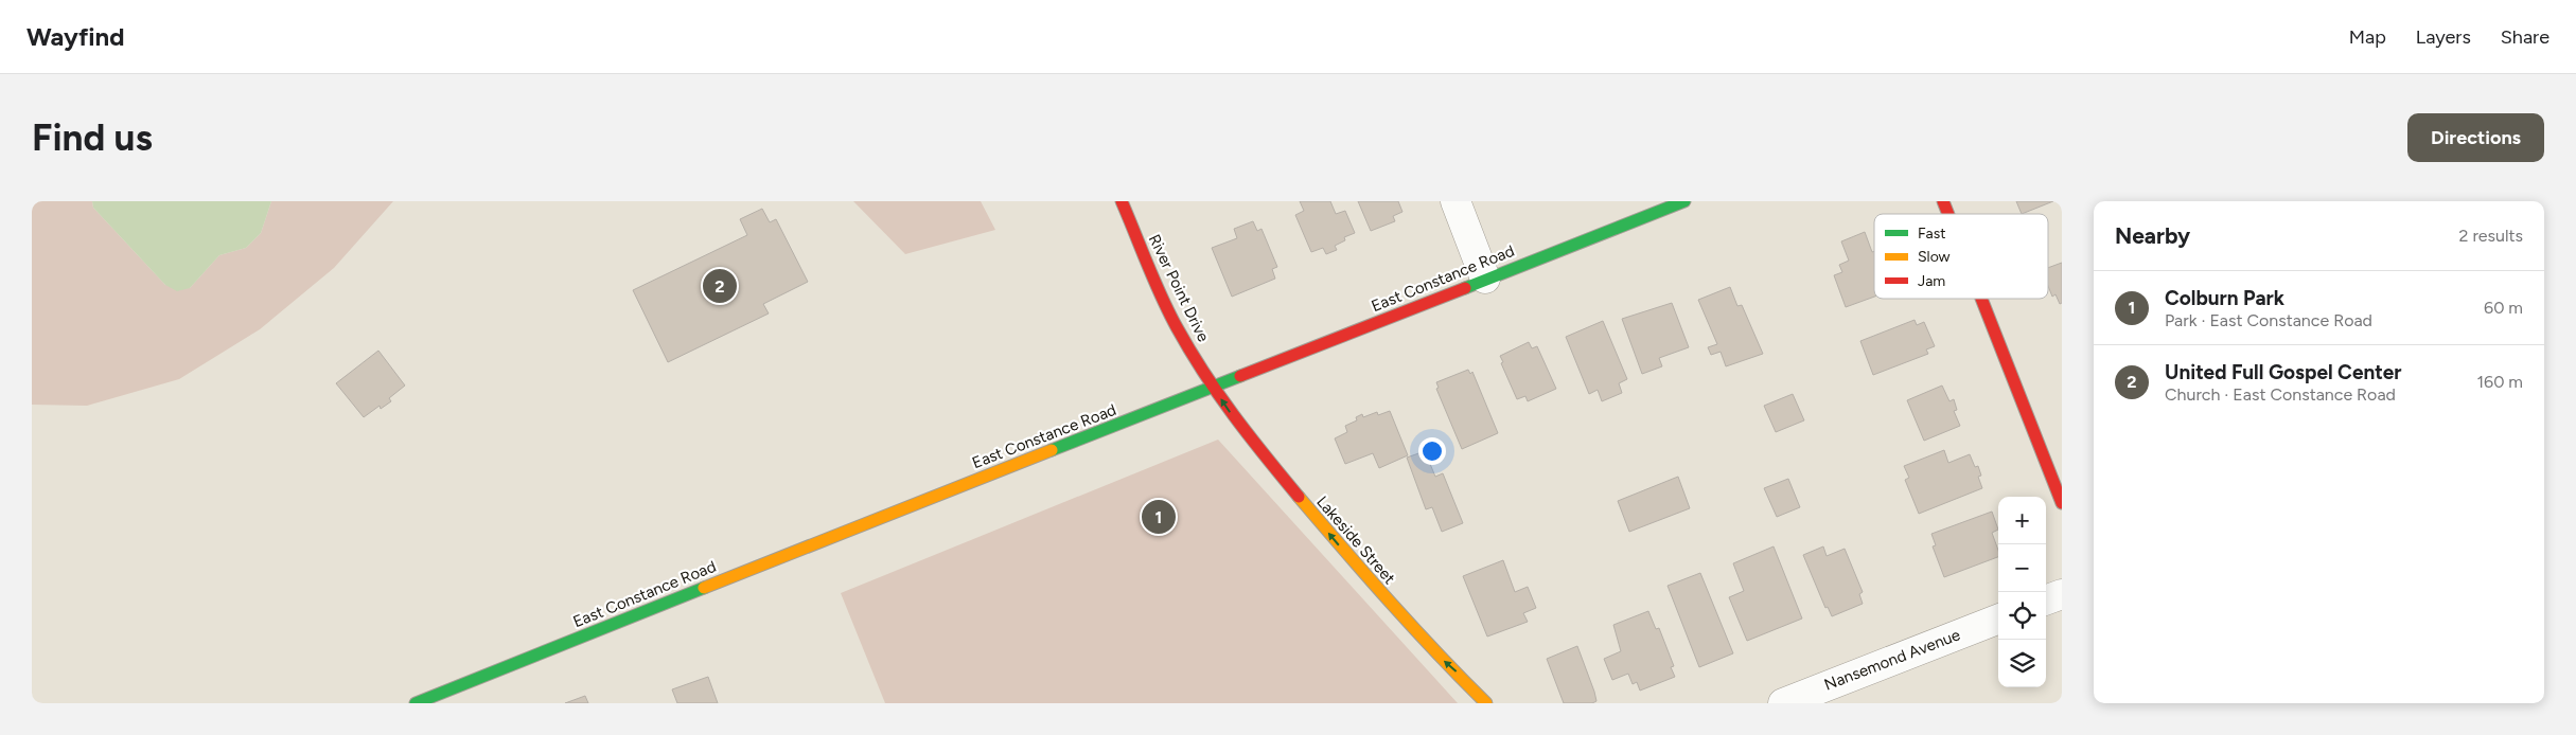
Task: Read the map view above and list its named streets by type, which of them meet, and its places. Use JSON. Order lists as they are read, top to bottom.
{
  "streets": {
    "main road": ["East Constance Road", "River Point Drive", "Lakeside Street"],
    "street": ["Nansemond Avenue"]
  },
  "crossings": [
    ["East Constance Road", "River Point Drive"],
    ["East Constance Road", "Lakeside Street"],
    ["River Point Drive", "Lakeside Street"]
  ],
  "one_way": ["Lakeside Street"],
  "legend": ["Fast", "Slow", "Jam"],
  "page": {
    "header": "Wayfind",
    "nav": ["Map", "Layers", "Share"],
    "buttons": "Directions",
    "title": "Find us",
    "heading": ["Nearby", "2 results"],
    "pins": ["2", "1"],
    "list": [
      {
        "mark": "1",
        "name": "Colburn Park",
        "note": "Park · East Constance Road",
        "value": "60 m"
      },
      {
        "mark": "2",
        "name": "United Full Gospel Center",
        "note": "Church · East Constance Road",
        "value": "160 m"
      }
    ],
    "map_buttons": ["+", "−"]
  }
}
